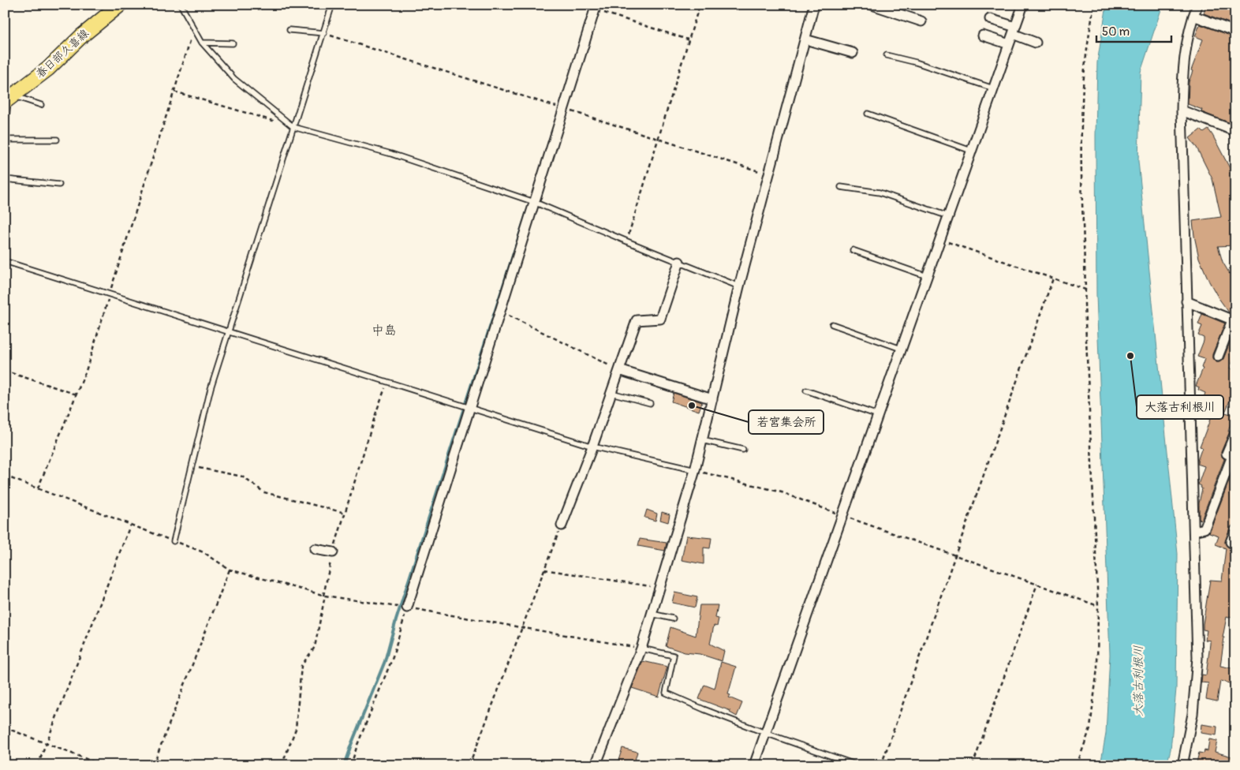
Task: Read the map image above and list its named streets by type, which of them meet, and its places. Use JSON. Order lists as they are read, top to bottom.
{
  "streets": {
    "main road": ["春日部久喜線"]
  },
  "districts": ["中島"],
  "water": ["大落古利根川"],
  "places": ["大落古利根川", "若宮集会所"],
  "scale_bar": "50 m"
}
